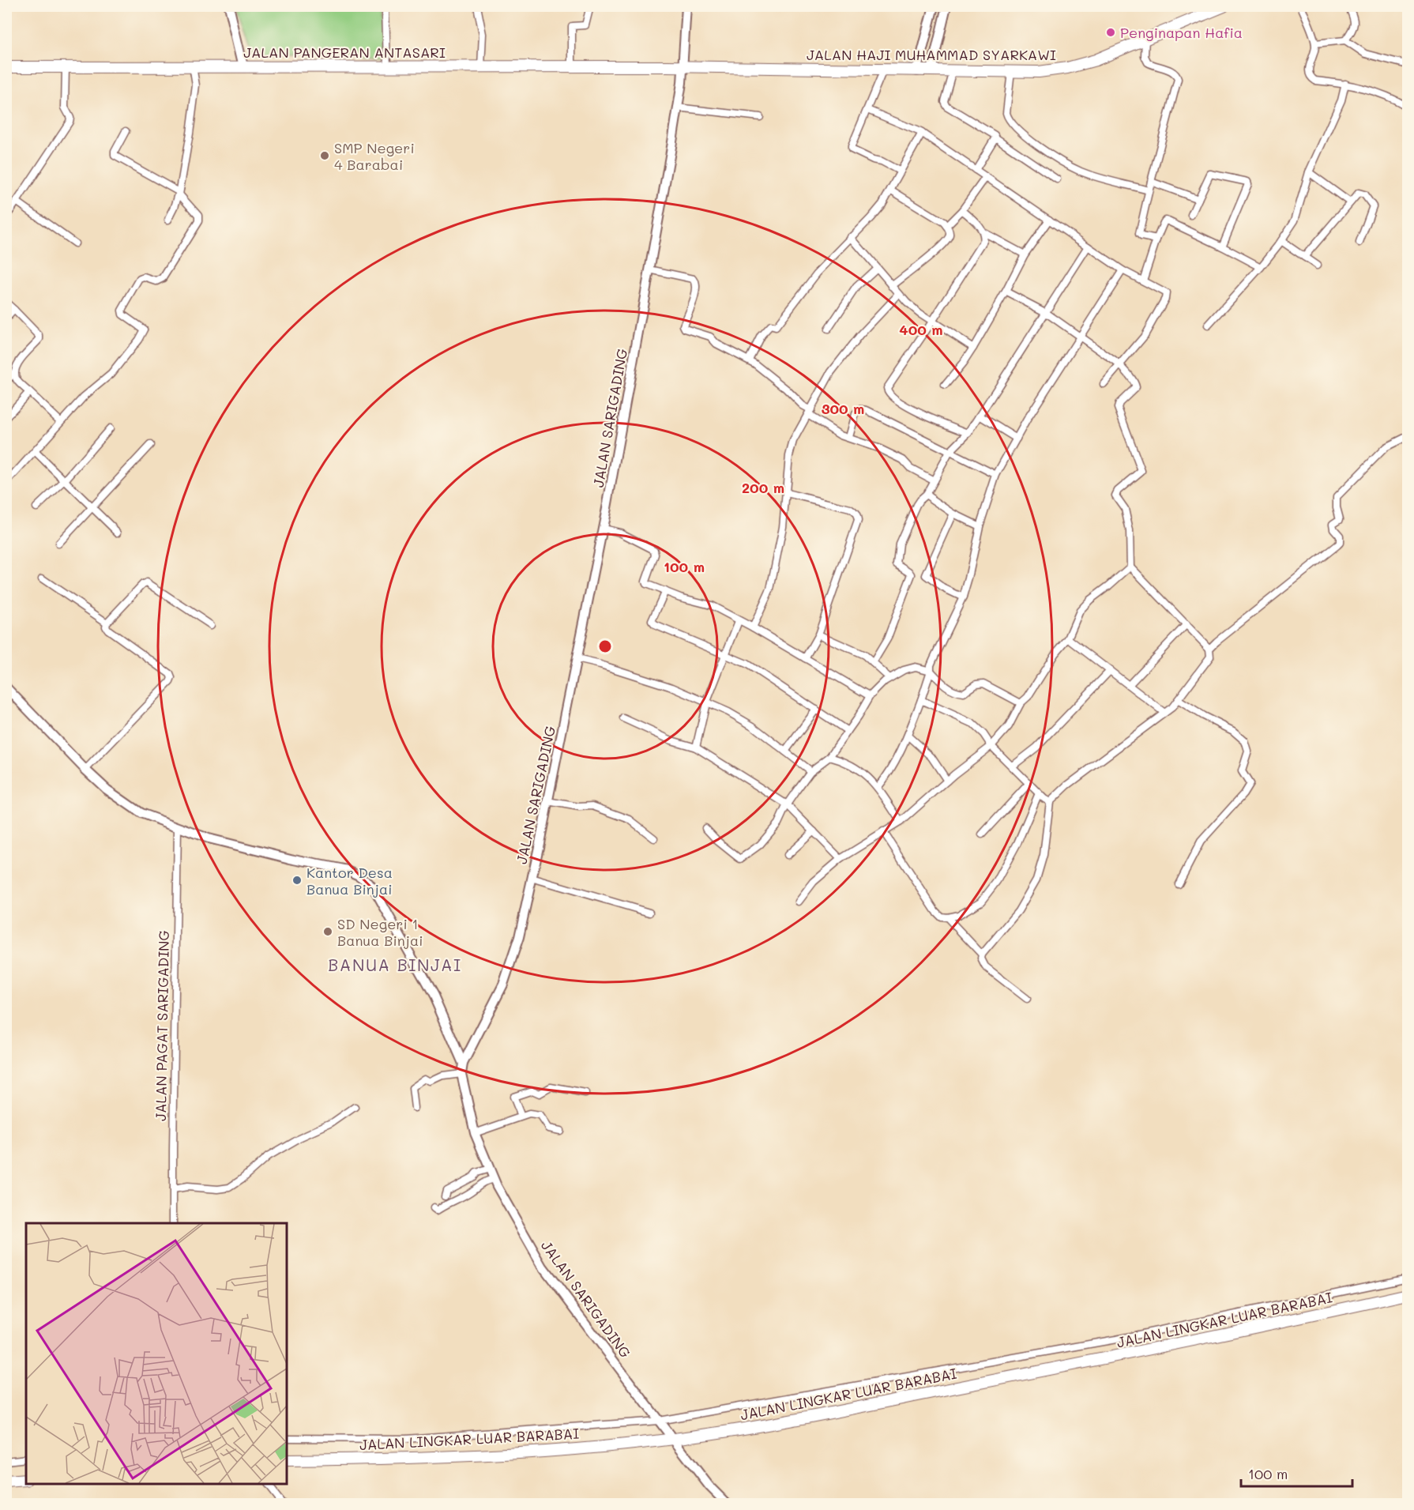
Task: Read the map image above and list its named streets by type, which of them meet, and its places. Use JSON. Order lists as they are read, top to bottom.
{
  "streets": {
    "main road": ["JALAN PANGERAN ANTASARI", "JALAN HAJI MUHAMMAD SYARKAWI", "JALAN LINGKAR LUAR BARABAI"],
    "street": ["JALAN SARIGADING", "JALAN PAGAT SARIGADING"]
  },
  "crossings": [
    ["JALAN PANGERAN ANTASARI", "JALAN HAJI MUHAMMAD SYARKAWI"],
    ["JALAN PANGERAN ANTASARI", "JALAN SARIGADING"],
    ["JALAN HAJI MUHAMMAD SYARKAWI", "JALAN SARIGADING"],
    ["JALAN SARIGADING", "JALAN LINGKAR LUAR BARABAI"]
  ],
  "districts": ["BANUA BINJAI"],
  "places": [
    "Penginapan Hafia",
    "SMP Negeri 4 Barabai",
    "Kantor Desa Banua Binjai",
    "SD Negeri 1 Banua Binjai"
  ],
  "scale_bar": "100 m",
  "rings": [
    "400 m",
    "300 m",
    "200 m",
    "100 m"
  ]
}
